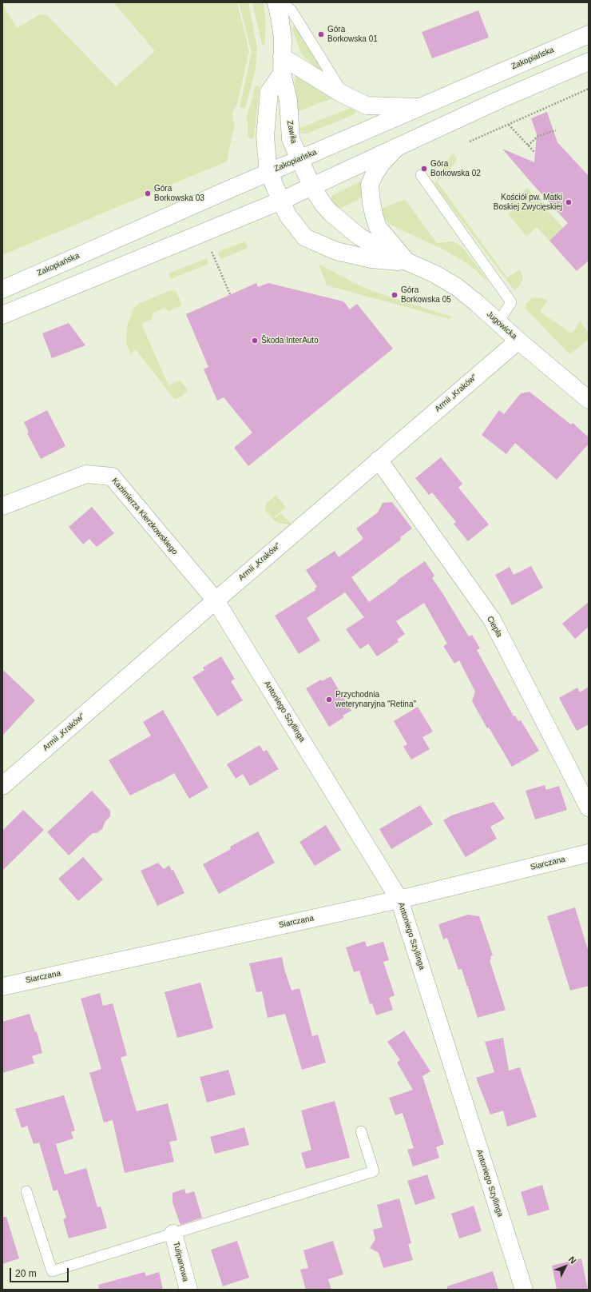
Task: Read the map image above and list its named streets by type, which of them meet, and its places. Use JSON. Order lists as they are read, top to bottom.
{
  "streets": {
    "street": [
      "Zakopiańska",
      "Zawiła",
      "Jugowicka",
      "Armii „Kraków”",
      "Kazimierza Kierzkowskiego",
      "Ciepła",
      "Antoniego Szyllinga",
      "Siarczana",
      "Tulipanowa"
    ]
  },
  "crossings": [
    ["Zakopiańska", "Zawiła"],
    ["Zakopiańska", "Jugowicka"],
    ["Zawiła", "Jugowicka"],
    ["Jugowicka", "Armii „Kraków”"],
    ["Armii „Kraków”", "Kazimierza Kierzkowskiego"],
    ["Armii „Kraków”", "Ciepła"],
    ["Armii „Kraków”", "Antoniego Szyllinga"],
    ["Kazimierza Kierzkowskiego", "Antoniego Szyllinga"],
    ["Antoniego Szyllinga", "Siarczana"]
  ],
  "places": [
    "Góra Borkowska 01",
    "Góra Borkowska 02",
    "Góra Borkowska 03",
    "Kościół pw. Matki Boskiej Zwycięskiej",
    "Góra Borkowska 05",
    "Škoda InterAuto",
    "Przychodnia weterynaryjna \"Retina\""
  ],
  "scale_bar": "20 m",
  "north": "top right"
}
